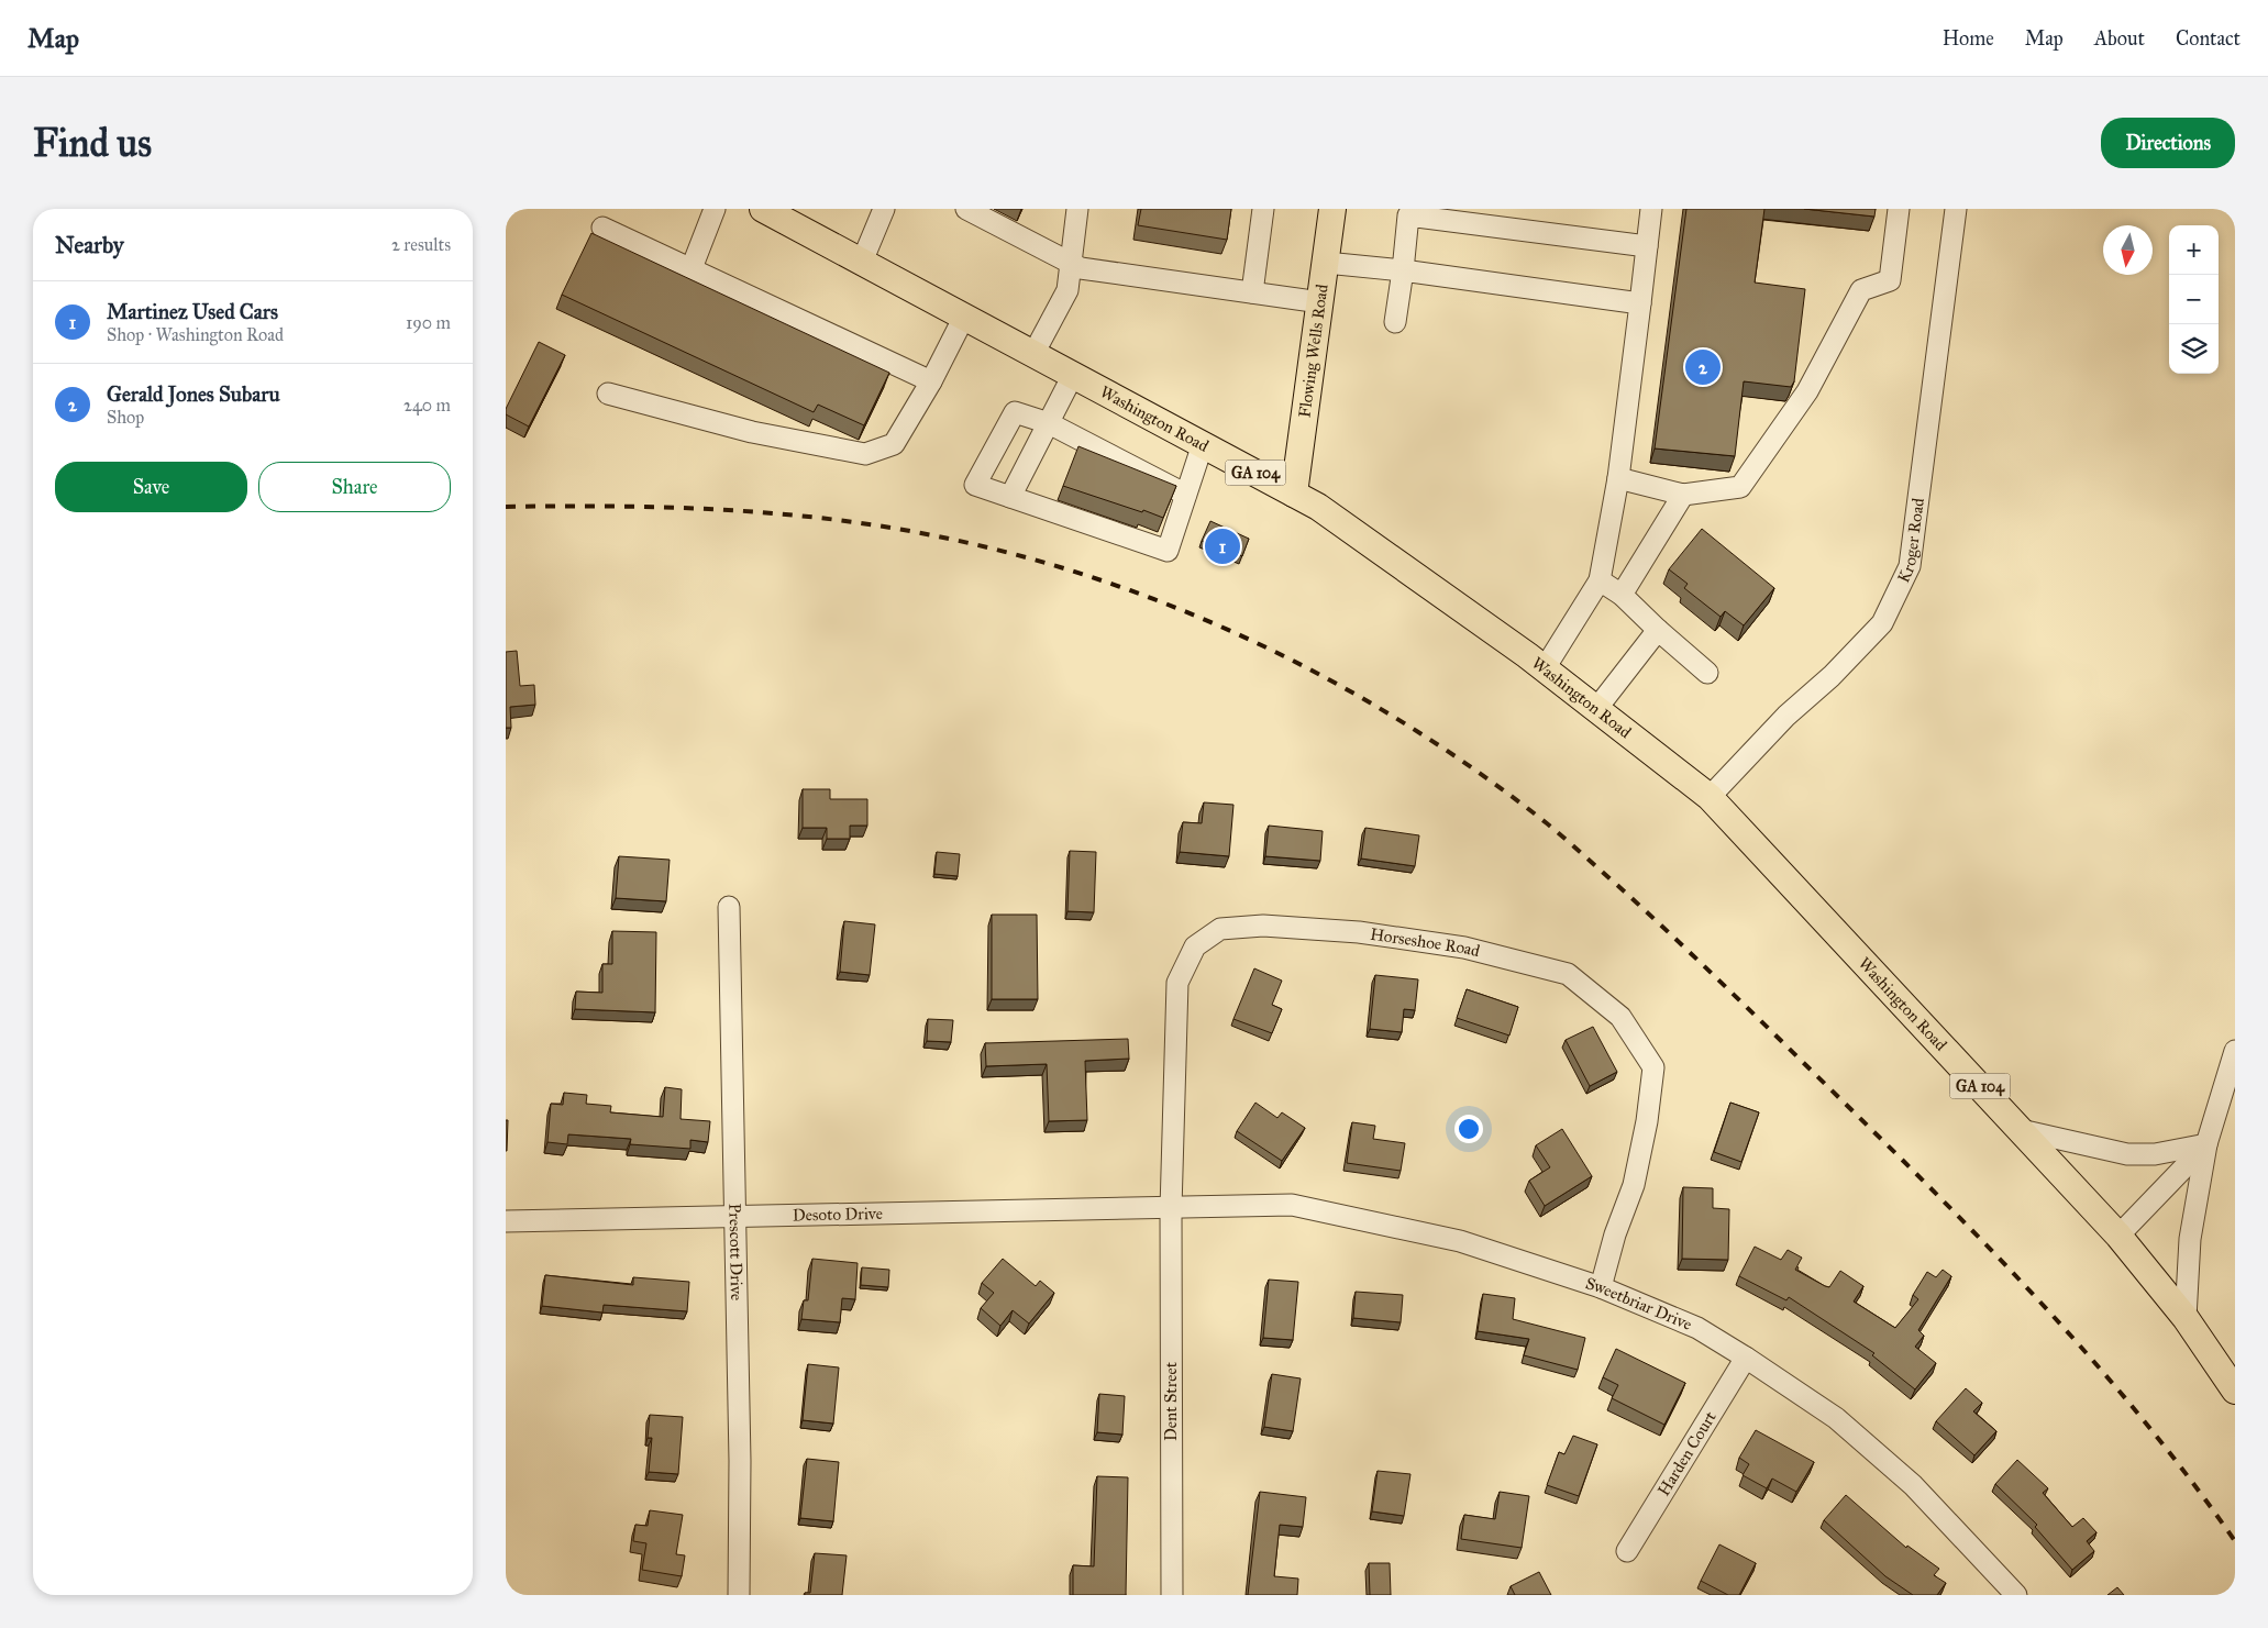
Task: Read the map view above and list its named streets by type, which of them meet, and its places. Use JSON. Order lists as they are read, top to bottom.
{
  "streets": {
    "main road": ["Flowing Wells Road", "Washington Road", "GA 104"],
    "street": [
      "Kroger Road",
      "Horseshoe Road",
      "Desoto Drive",
      "Prescott Drive",
      "Sweetbriar Drive",
      "Dent Street",
      "Harden Court"
    ]
  },
  "crossings": [
    ["Flowing Wells Road", "Washington Road"],
    ["Washington Road", "Kroger Road"],
    ["Horseshoe Road", "Desoto Drive"],
    ["Horseshoe Road", "Sweetbriar Drive"],
    ["Horseshoe Road", "Dent Street"],
    ["Desoto Drive", "Prescott Drive"],
    ["Desoto Drive", "Sweetbriar Drive"],
    ["Desoto Drive", "Dent Street"],
    ["Sweetbriar Drive", "Dent Street"],
    ["Sweetbriar Drive", "Harden Court"]
  ],
  "north": "bottom",
  "page": {
    "header": "Map",
    "nav": [
      "Home",
      "Map",
      "About",
      "Contact"
    ],
    "buttons": [
      "Directions",
      ["Save", "Share"]
    ],
    "title": "Find us",
    "heading": ["Nearby", "2 results"],
    "map_buttons": ["+", "−"],
    "list": [
      {
        "mark": "1",
        "name": "Martinez Used Cars",
        "note": "Shop · Washington Road",
        "value": "190 m"
      },
      {
        "mark": "2",
        "name": "Gerald Jones Subaru",
        "note": "Shop",
        "value": "240 m"
      }
    ],
    "pins": ["2", "1"]
  }
}
